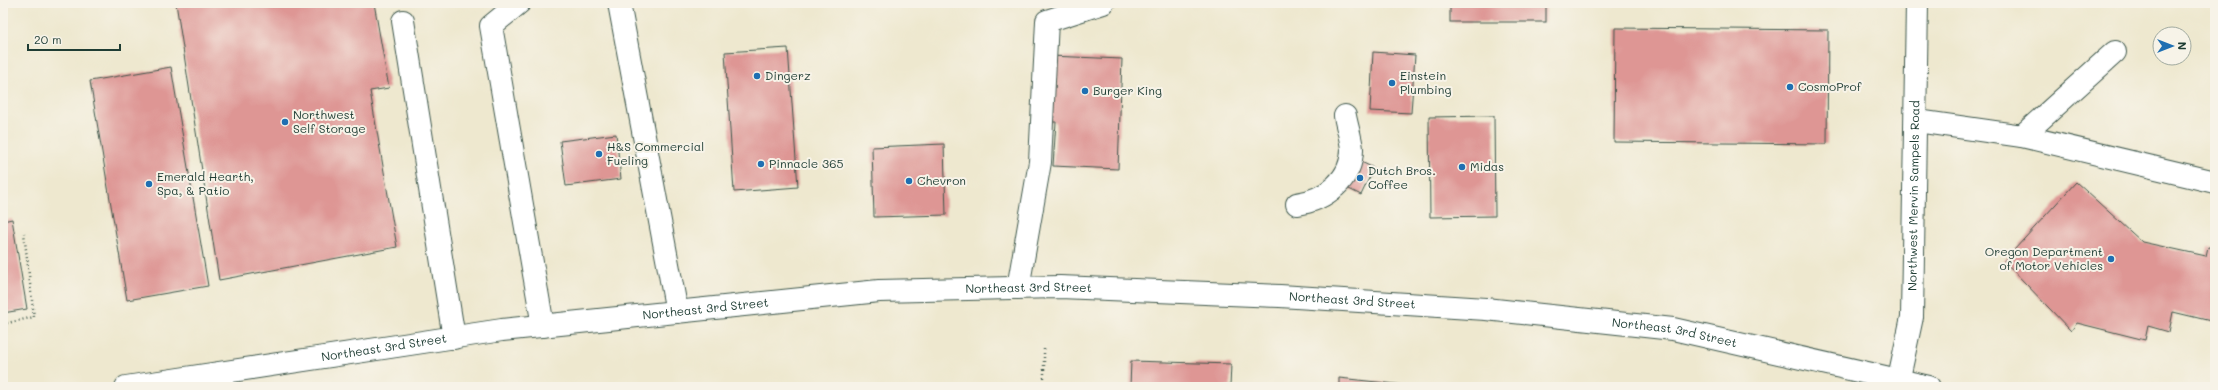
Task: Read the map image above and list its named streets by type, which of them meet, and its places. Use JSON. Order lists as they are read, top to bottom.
{
  "streets": {
    "main road": ["Northwest Mervin Sampels Road", "Northeast 3rd Street"]
  },
  "crossings": [
    ["Northwest Mervin Sampels Road", "Northeast 3rd Street"]
  ],
  "places": [
    "Dingerz",
    "Einstein Plumbing",
    "CosmoProf",
    "Burger King",
    "Northwest Self Storage",
    "H&S Commercial Fueling",
    "Pinnacle 365",
    "Midas",
    "Dutch Bros. Coffee",
    "Chevron",
    "Emerald Hearth, Spa, & Patio",
    "Oregon Department of Motor Vehicles"
  ],
  "scale_bar": "20 m",
  "north": "right"
}
